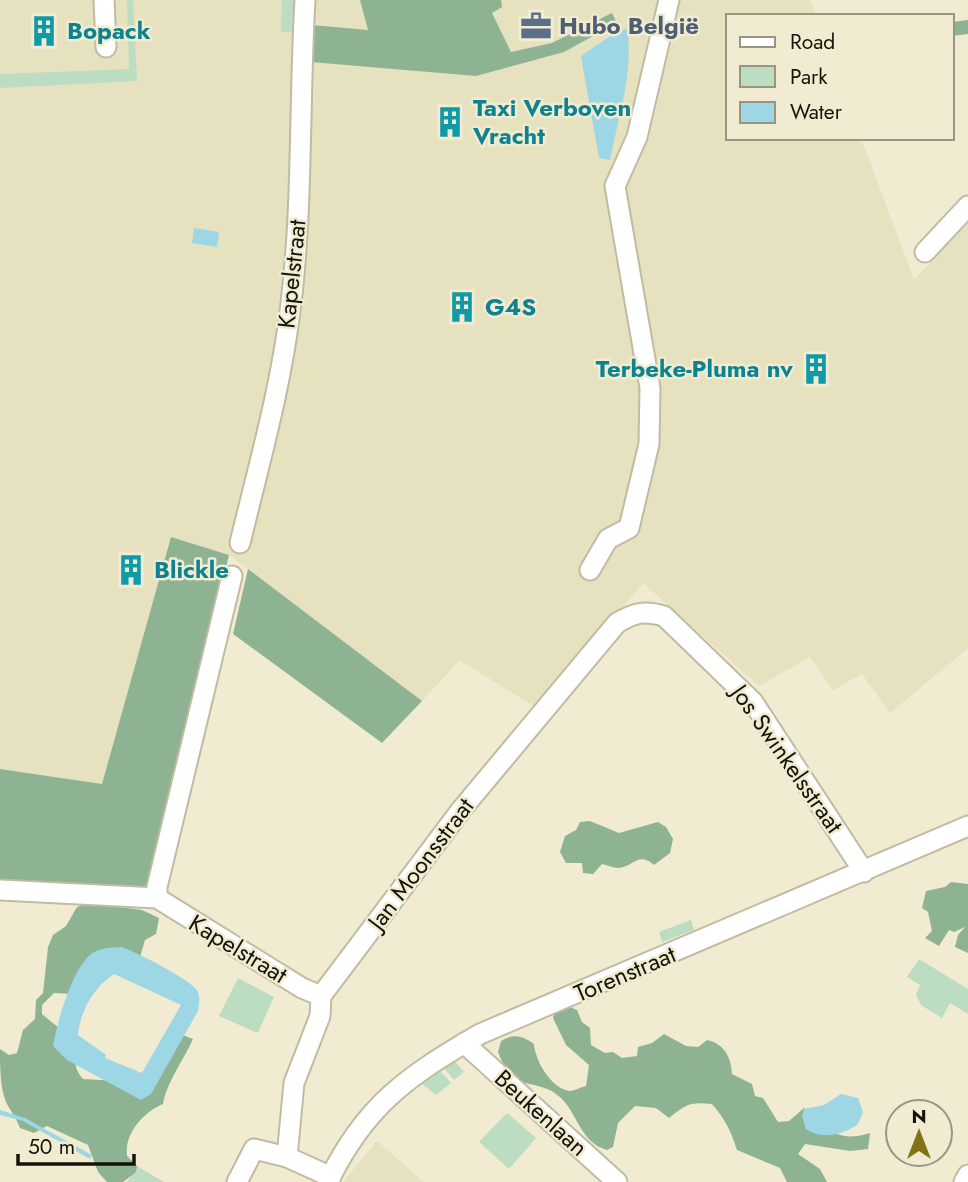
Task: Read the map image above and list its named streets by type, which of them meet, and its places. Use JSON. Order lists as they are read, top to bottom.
{
  "streets": {
    "street": [
      "Kapelstraat",
      "Jos Swinkelsstraat",
      "Jan Moonsstraat",
      "Torenstraat",
      "Beukenlaan"
    ]
  },
  "crossings": [
    ["Kapelstraat", "Jan Moonsstraat"],
    ["Jos Swinkelsstraat", "Jan Moonsstraat"],
    ["Jos Swinkelsstraat", "Torenstraat"],
    ["Torenstraat", "Beukenlaan"]
  ],
  "places": {
    "office": ["Hubo België"],
    "building": [
      "Bopack",
      "Taxi Verboven Vracht",
      "G4S",
      "Terbeke-Pluma nv",
      "Blickle"
    ]
  },
  "legend": ["Road", "Park", "Water"],
  "scale_bar": "50 m",
  "north": "top"
}
